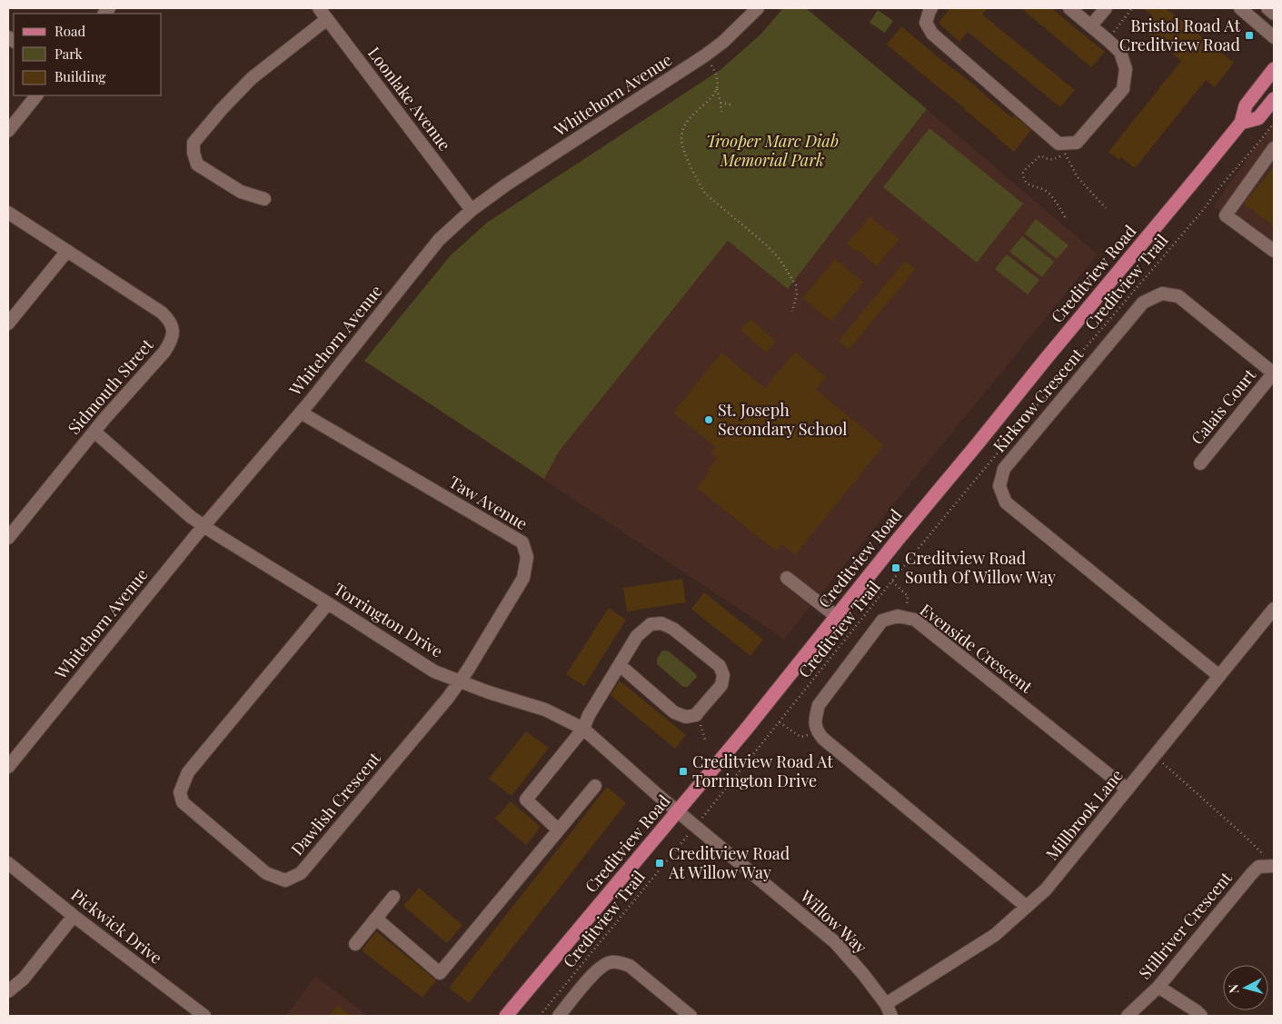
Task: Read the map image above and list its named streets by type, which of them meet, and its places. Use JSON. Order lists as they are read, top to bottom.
{
  "streets": {
    "main road": ["Creditview Road"],
    "street": [
      "Whitehorn Avenue",
      "Loonlake Avenue",
      "Sidmouth Street",
      "Kirkrow Crescent",
      "Calais Court",
      "Taw Avenue",
      "Torrington Drive",
      "Evenside Crescent",
      "Dawlish Crescent",
      "Millbrook Lane",
      "Willow Way",
      "Stillriver Crescent",
      "Pickwick Drive"
    ],
    "path": ["Creditview Trail"]
  },
  "crossings": [
    ["Whitehorn Avenue", "Loonlake Avenue"],
    ["Whitehorn Avenue", "Taw Avenue"],
    ["Whitehorn Avenue", "Torrington Drive"],
    ["Creditview Road", "Torrington Drive"],
    ["Creditview Road", "Willow Way"],
    ["Sidmouth Street", "Torrington Drive"],
    ["Kirkrow Crescent", "Calais Court"],
    ["Kirkrow Crescent", "Millbrook Lane"],
    ["Taw Avenue", "Torrington Drive"],
    ["Taw Avenue", "Dawlish Crescent"],
    ["Torrington Drive", "Dawlish Crescent"],
    ["Torrington Drive", "Willow Way"],
    ["Evenside Crescent", "Millbrook Lane"],
    ["Millbrook Lane", "Willow Way"]
  ],
  "parks": ["Trooper Marc Diab Memorial Park"],
  "places": {
    "transit": [
      "Bristol Road At Creditview Road",
      "Creditview Road South Of Willow Way",
      "Creditview Road At Torrington Drive",
      "Creditview Road At Willow Way"
    ],
    "other": ["St. Joseph Secondary School"]
  },
  "legend": ["Road", "Park", "Building"],
  "north": "left"
}
